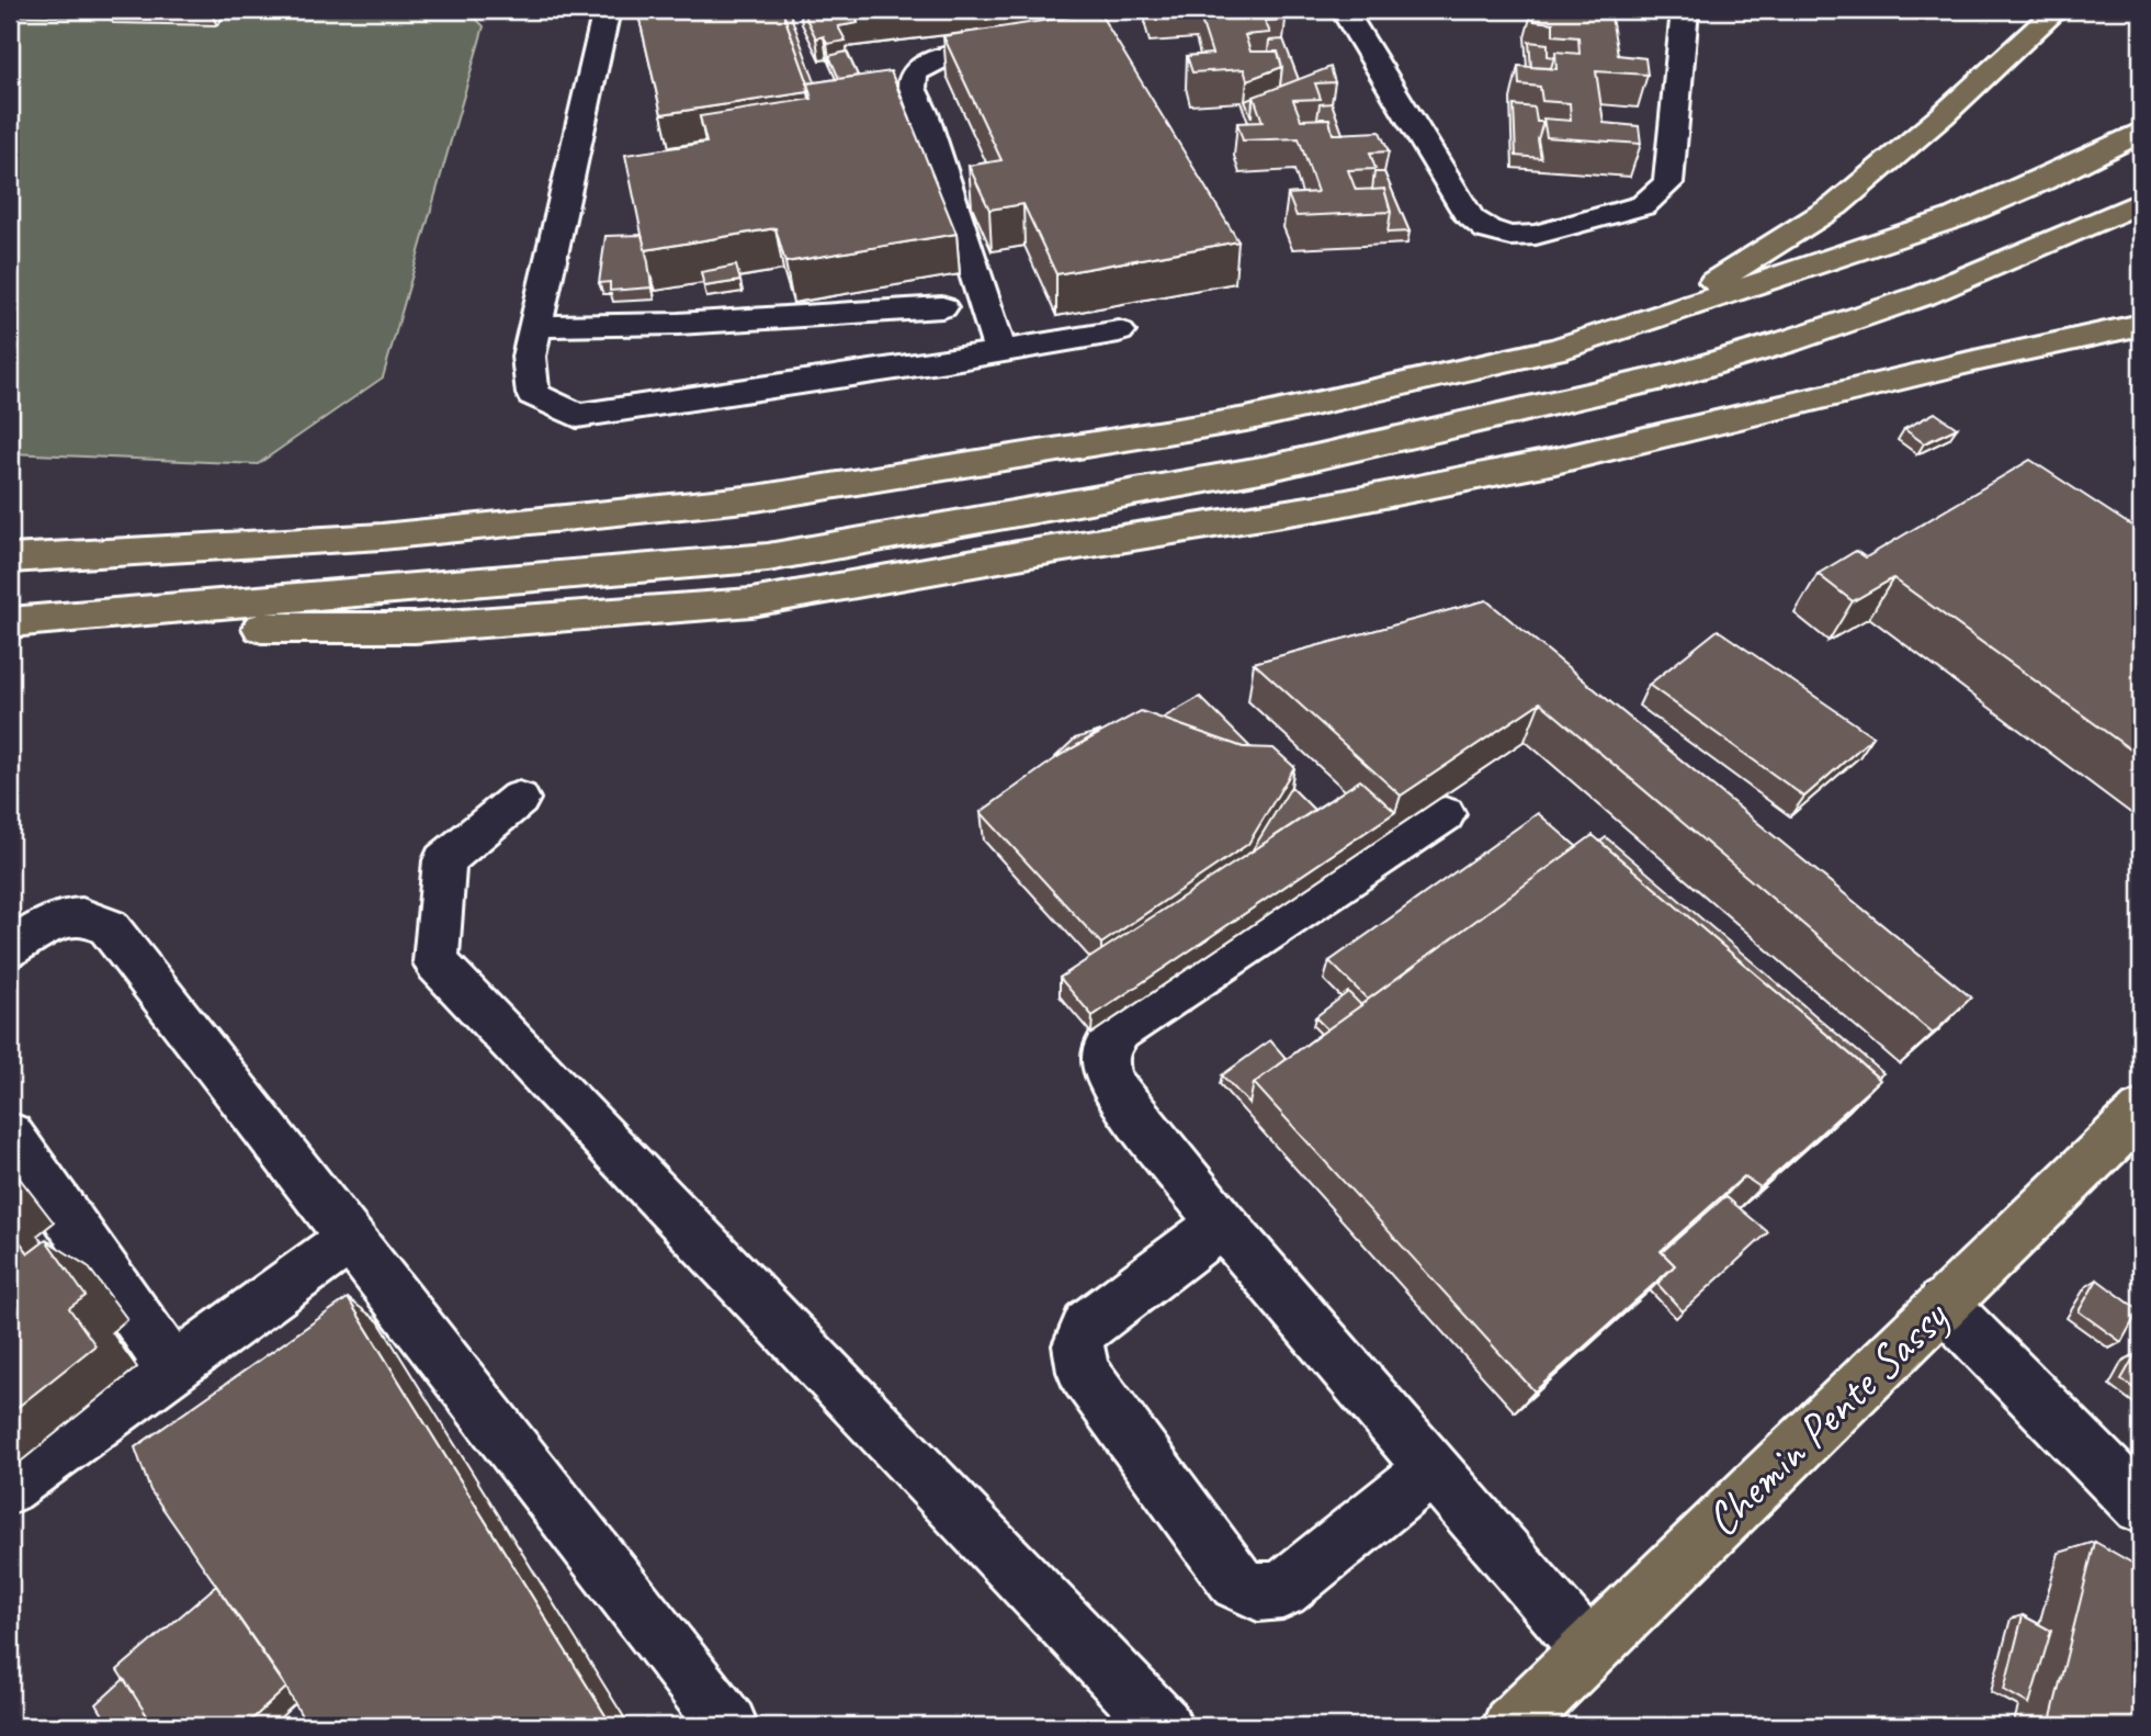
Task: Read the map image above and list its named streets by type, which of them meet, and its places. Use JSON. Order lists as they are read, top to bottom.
{
  "streets": {
    "main road": ["Chemin Pente Sassy"]
  }
}
